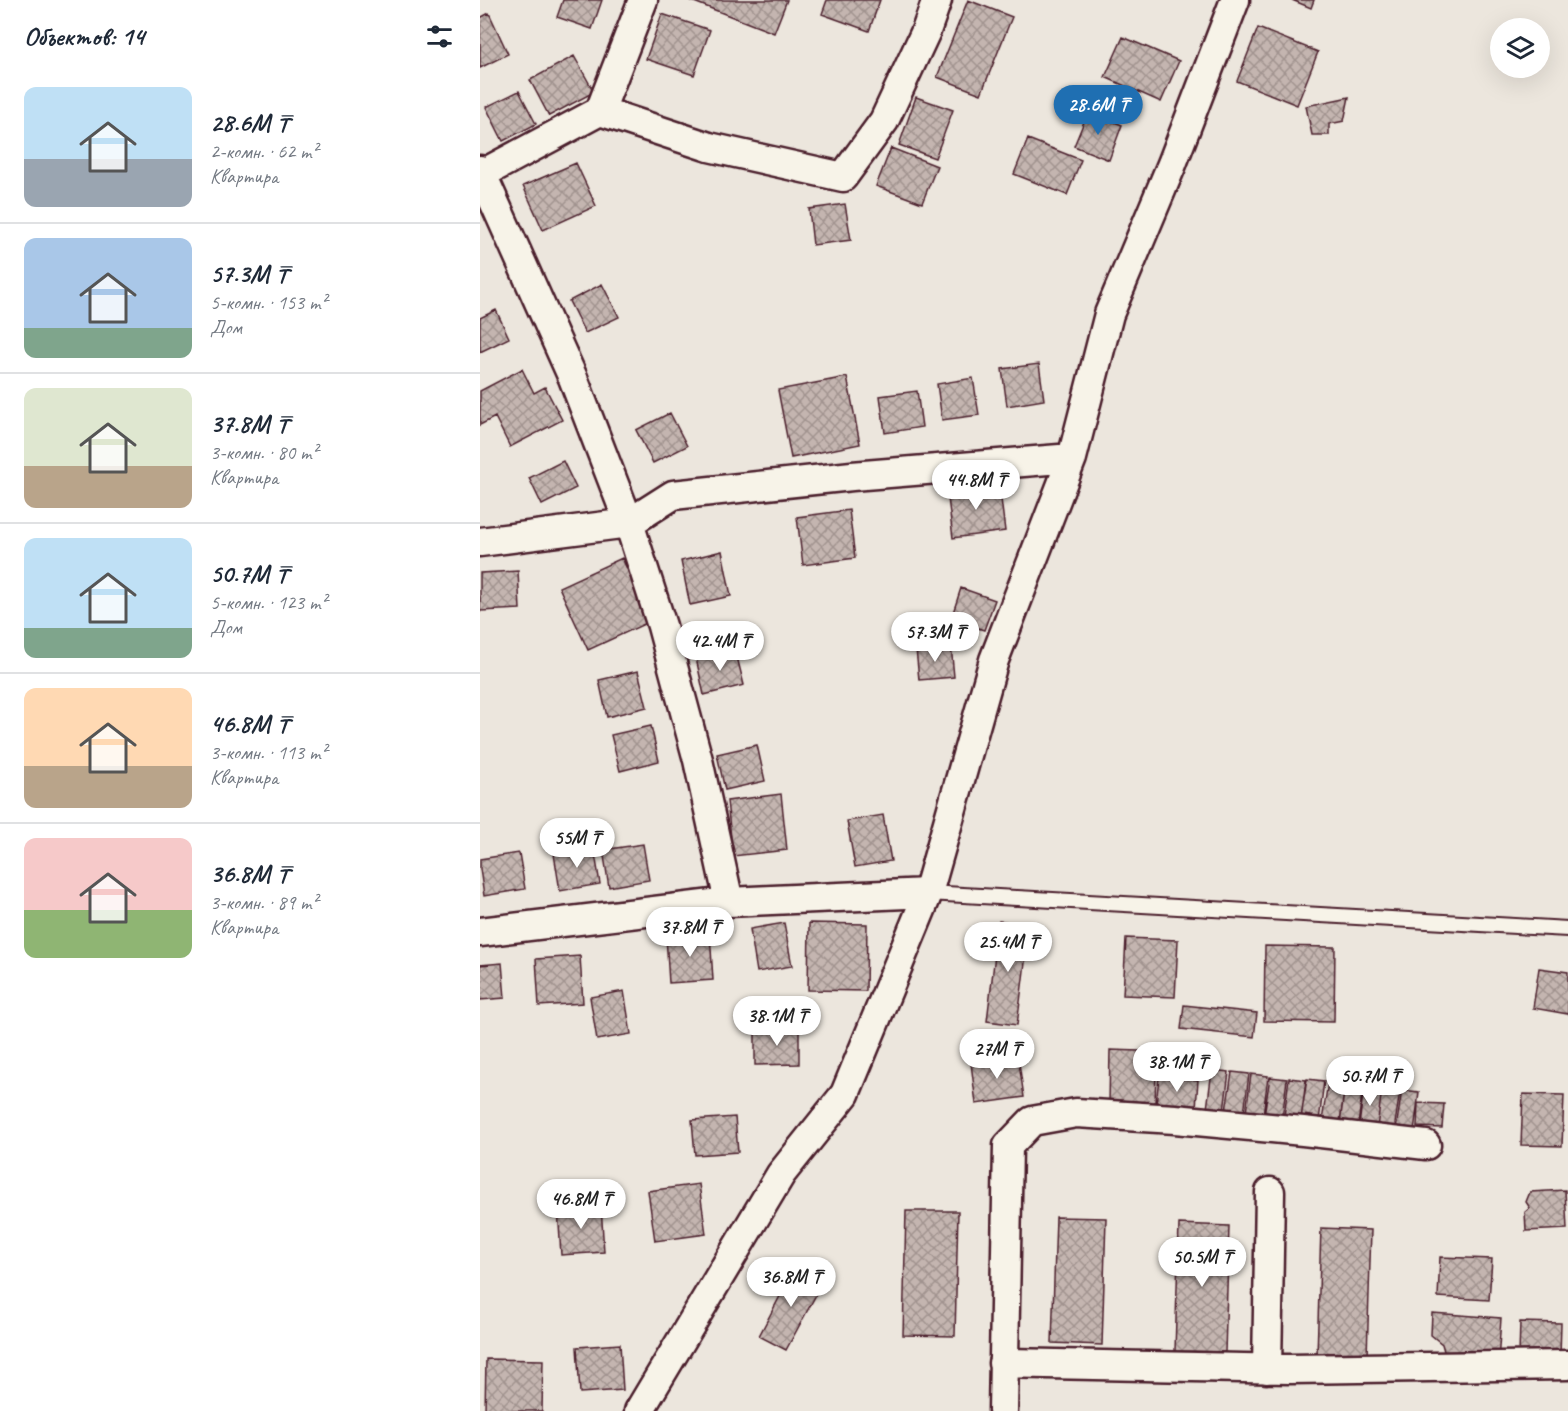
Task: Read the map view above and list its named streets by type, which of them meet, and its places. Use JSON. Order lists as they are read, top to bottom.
{
  "page": {
    "heading": "Объектов: 14",
    "list": [
      {
        "name": "28.6M ₸",
        "note": "2-комн. · 62 m² · Квартира"
      },
      {
        "name": "57.3M ₸",
        "note": "5-комн. · 153 m² · Дом"
      },
      {
        "name": "37.8M ₸",
        "note": "3-комн. · 80 m² · Квартира"
      },
      {
        "name": "50.7M ₸",
        "note": "5-комн. · 123 m² · Дом"
      },
      {
        "name": "46.8M ₸",
        "note": "3-комн. · 113 m² · Квартира"
      },
      {
        "name": "36.8M ₸",
        "note": "3-комн. · 89 m² · Квартира"
      }
    ],
    "price": [
      "28.6M ₸",
      "44.8M ₸",
      "57.3M ₸",
      "42.4M ₸",
      "55M ₸",
      "37.8M ₸",
      "25.4M ₸",
      "38.1M ₸",
      "27M ₸",
      "38.1M ₸",
      "50.7M ₸",
      "46.8M ₸",
      "50.5M ₸",
      "36.8M ₸"
    ]
  }
}
